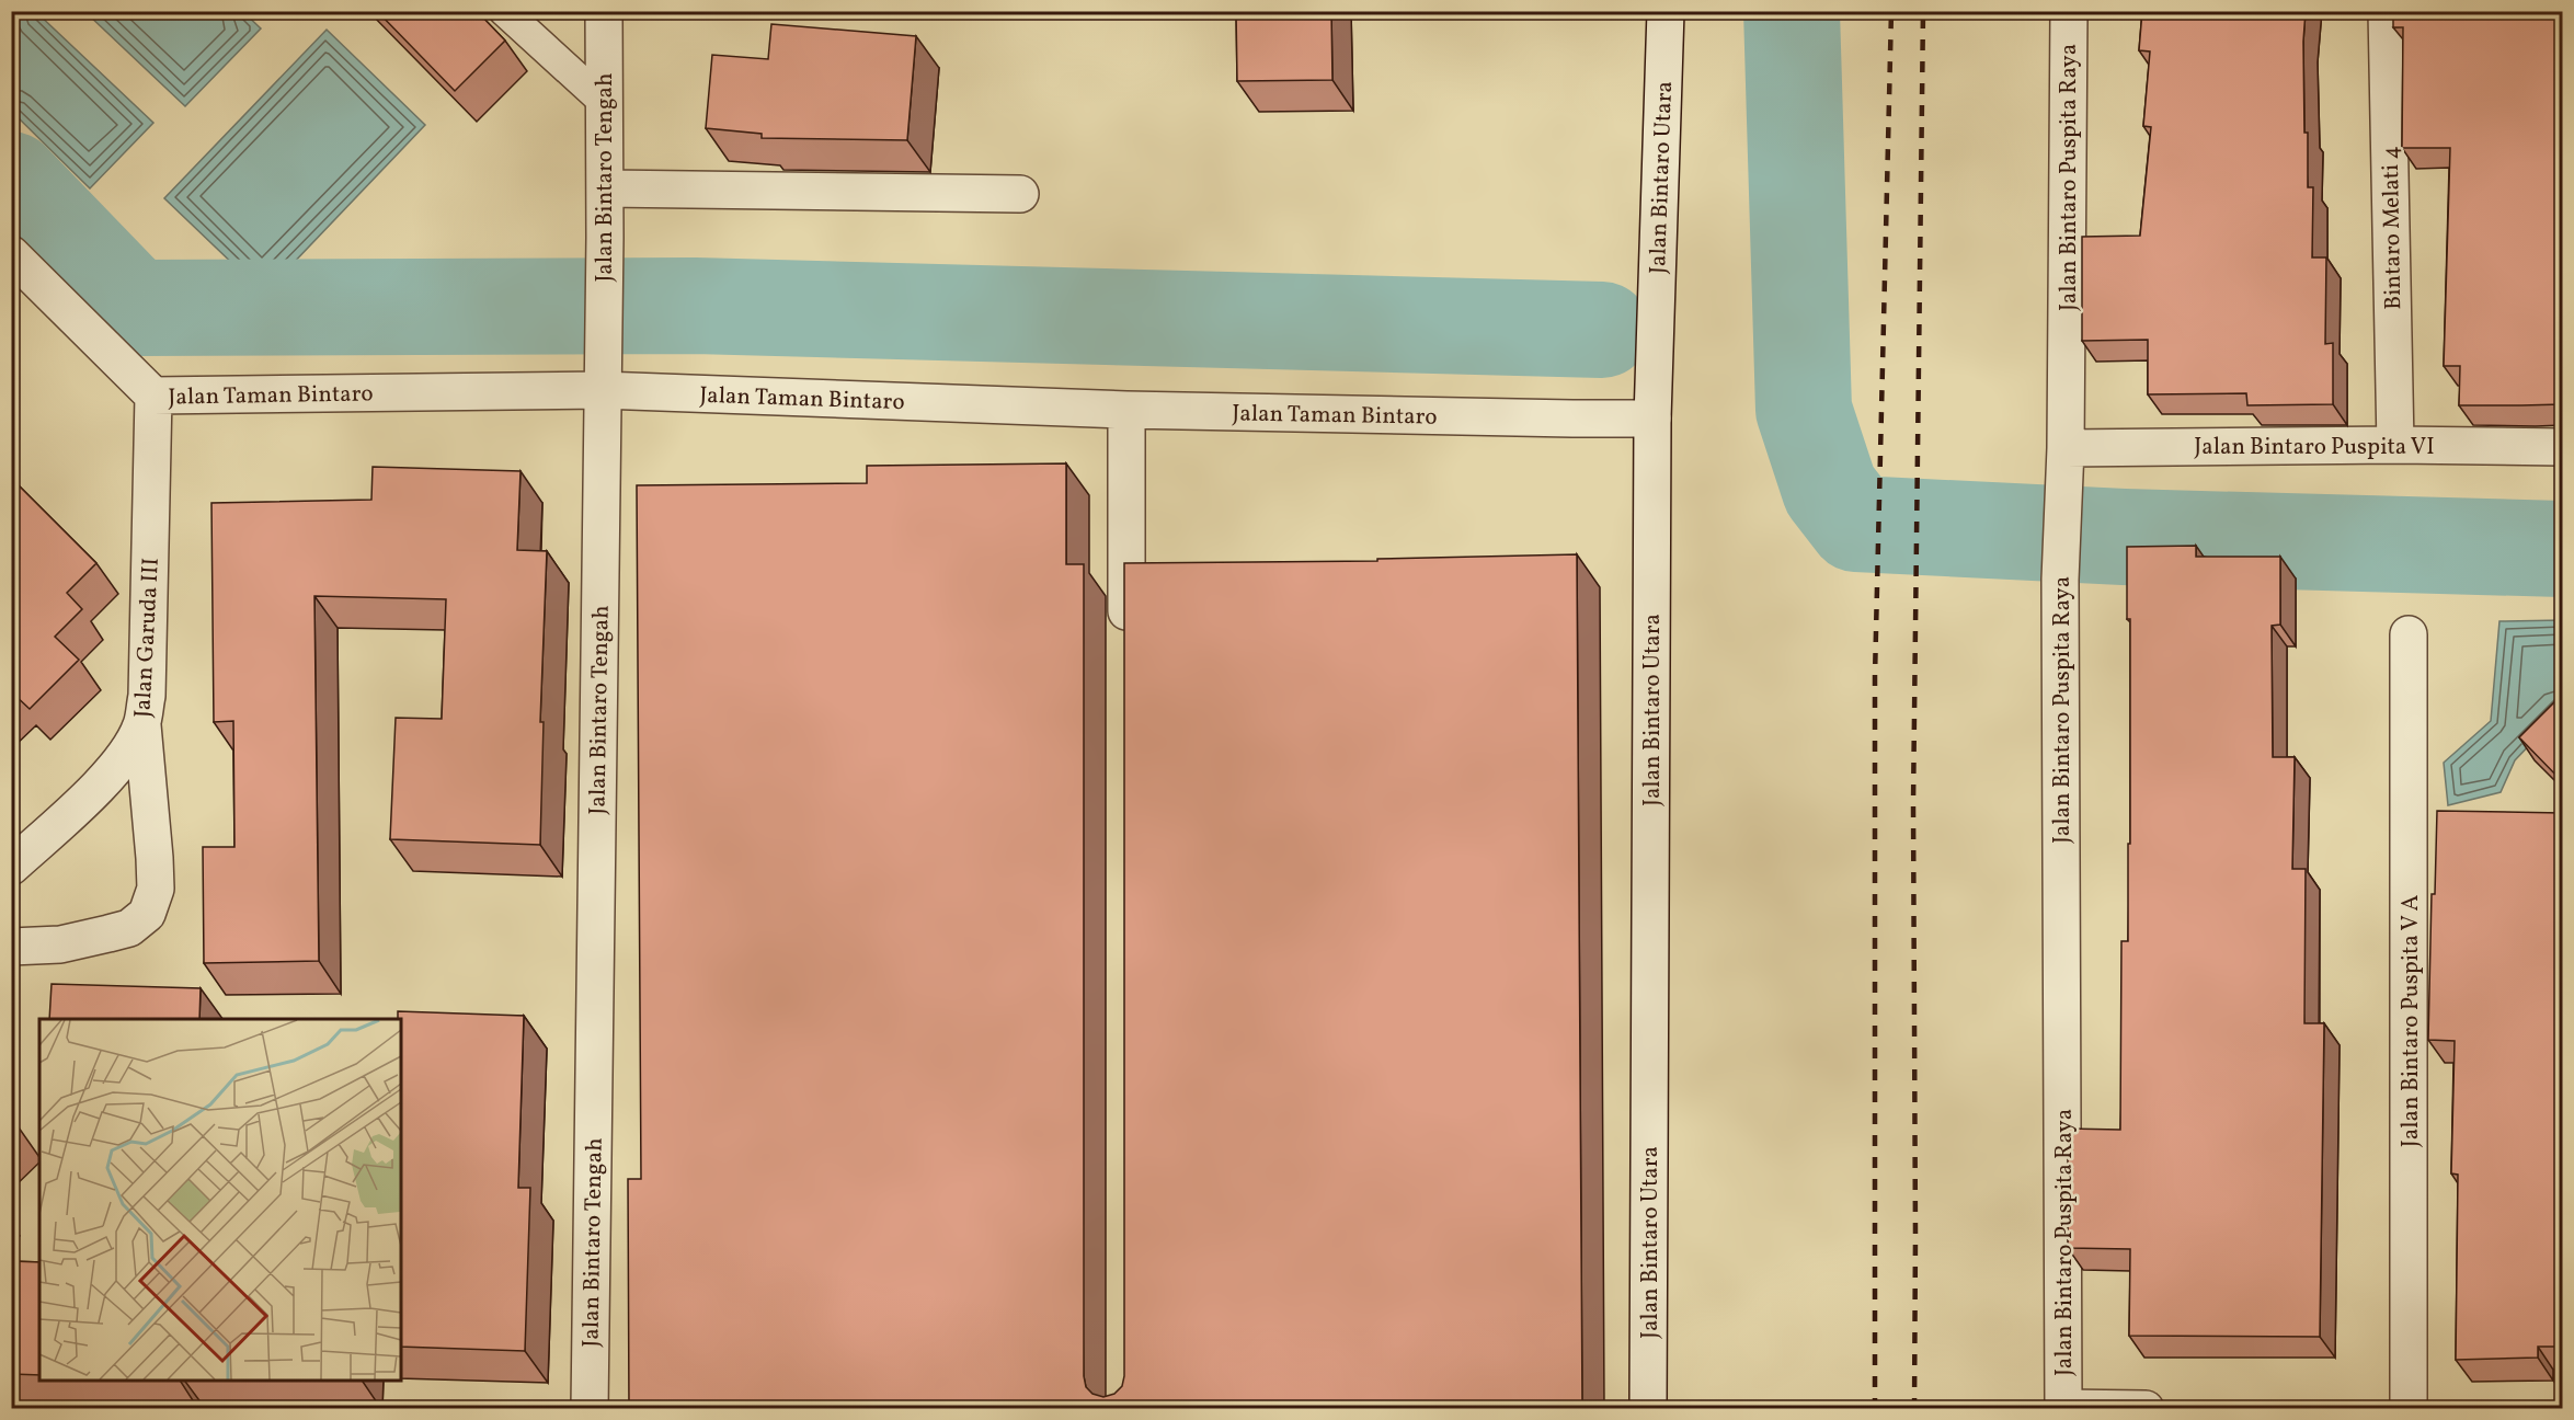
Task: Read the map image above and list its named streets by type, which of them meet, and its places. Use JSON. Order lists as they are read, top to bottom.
{
  "streets": {
    "street": [
      "Jalan Bintaro Tengah",
      "Jalan Bintaro Utara",
      "Jalan Bintaro Puspita Raya",
      "Bintaro Melati 4",
      "Jalan Taman Bintaro",
      "Jalan Bintaro Puspita VI",
      "Jalan Garuda III",
      "Jalan Bintaro Puspita V A"
    ]
  },
  "crossings": [
    ["Jalan Bintaro Tengah", "Jalan Taman Bintaro"],
    ["Jalan Bintaro Utara", "Jalan Taman Bintaro"],
    ["Jalan Bintaro Puspita Raya", "Jalan Bintaro Puspita VI"],
    ["Bintaro Melati 4", "Jalan Bintaro Puspita VI"],
    ["Jalan Taman Bintaro", "Jalan Garuda III"]
  ]
}
